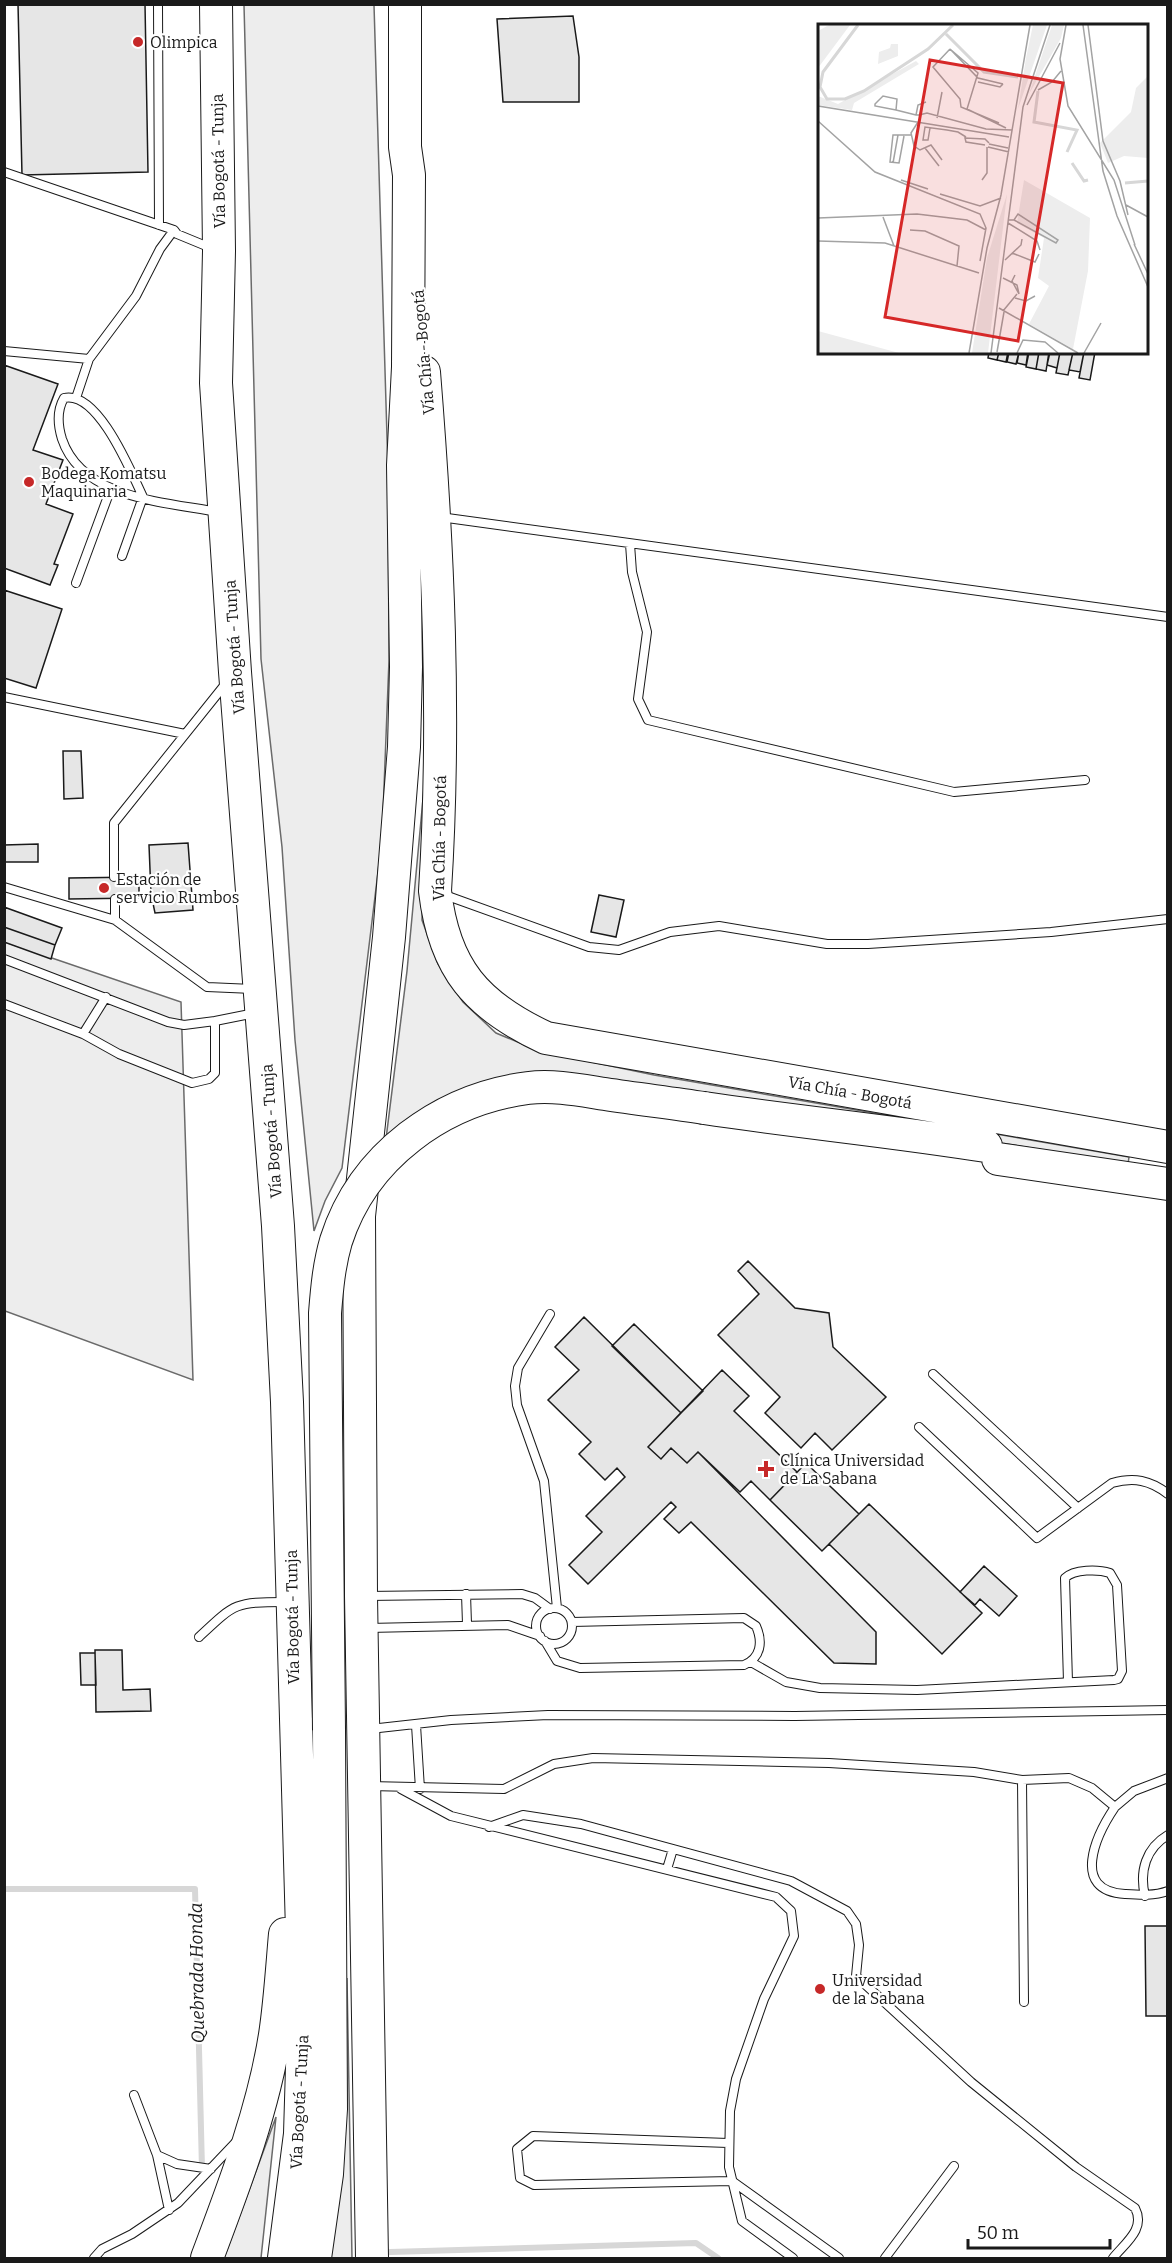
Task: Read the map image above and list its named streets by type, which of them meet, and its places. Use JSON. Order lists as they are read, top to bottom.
{
  "streets": {
    "highway": ["Vía Bogotá - Tunja", "Vía Chía - Bogotá"]
  },
  "water": ["Quebrada Honda"],
  "places": {
    "other": [
      "Olimpica",
      "Bodega Komatsu Maquinaria",
      "Estación de servicio Rumbos",
      "Universidad de la Sabana"
    ],
    "health": ["Clínica Universidad de La Sabana"]
  },
  "scale_bar": "50 m"
}
